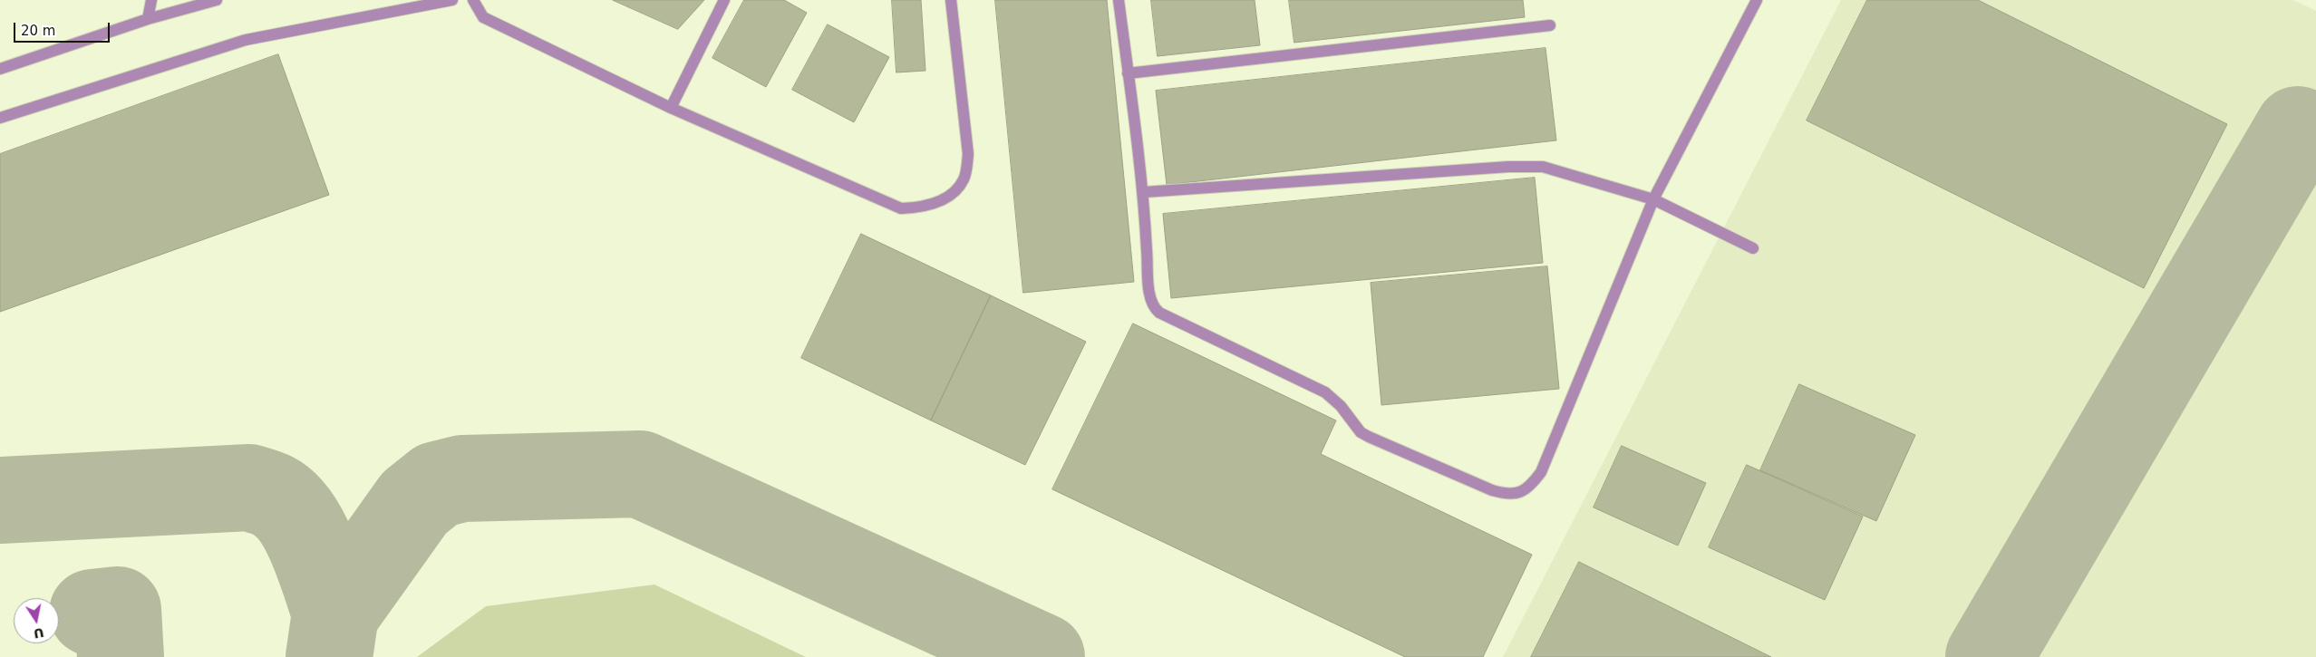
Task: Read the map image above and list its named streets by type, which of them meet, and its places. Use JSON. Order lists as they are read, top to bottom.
{
  "scale_bar": "20 m",
  "north": "bottom"
}
